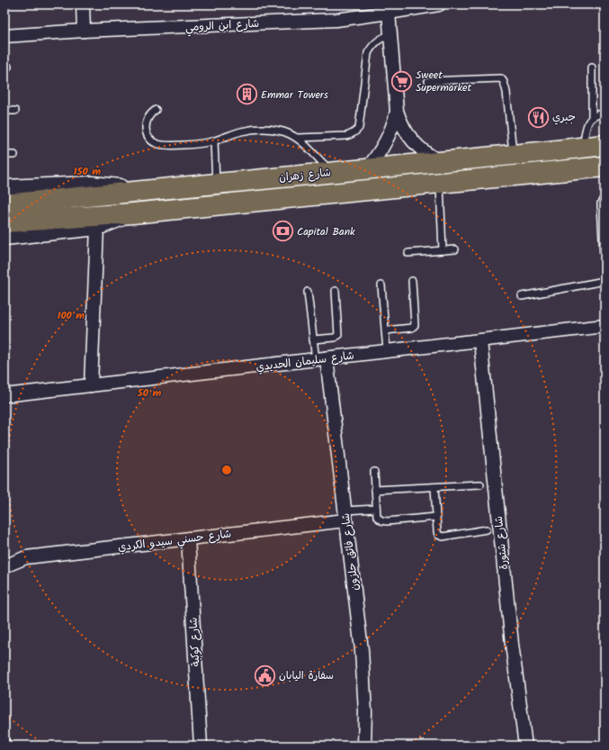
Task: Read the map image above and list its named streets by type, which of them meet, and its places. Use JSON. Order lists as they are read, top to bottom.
{
  "streets": {
    "main road": ["شارع زهران"],
    "street": [
      "شارع ابن الرومي",
      "شارع سليمان الحديدي",
      "شارع حسني سيدو الكردي",
      "شارع شتورة",
      "شارع فائق حلزون",
      "شارع كوكبة"
    ]
  },
  "crossings": [
    ["شارع سليمان الحديدي", "شارع شتورة"],
    ["شارع سليمان الحديدي", "شارع فائق حلزون"],
    ["شارع حسني سيدو الكردي", "شارع فائق حلزون"],
    ["شارع حسني سيدو الكردي", "شارع كوكبة"]
  ],
  "places": {
    "supermarket": ["Sweet Supermarket"],
    "building": ["Emmar Towers"],
    "restaurant": ["جبري"],
    "bank": ["Capital Bank"],
    "public building": ["سفارة اليابان"]
  },
  "rings": ["150 m", "100 m", "50 m"]
}
